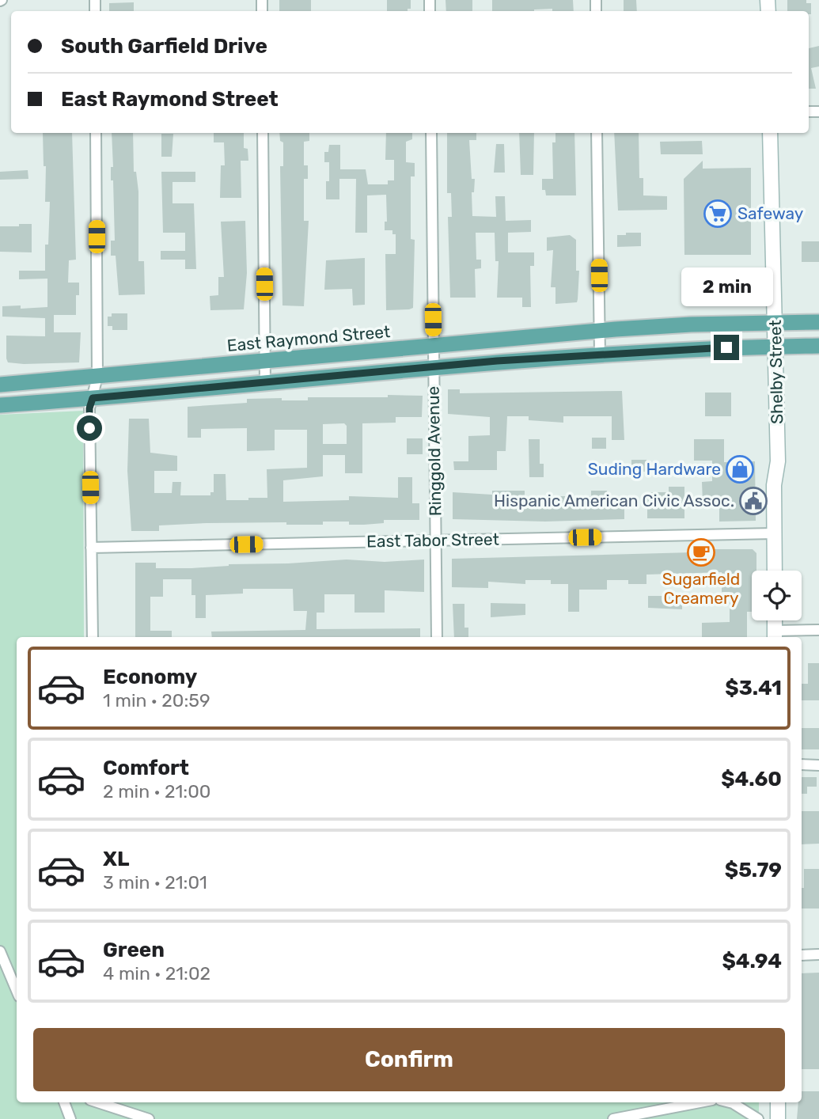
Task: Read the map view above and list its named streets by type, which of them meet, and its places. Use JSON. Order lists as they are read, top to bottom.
{
  "streets": {
    "main road": ["East Raymond Street", "Shelby Street"],
    "street": ["Ringgold Avenue", "East Tabor Street"]
  },
  "crossings": [
    ["East Raymond Street", "Shelby Street"],
    ["East Raymond Street", "Ringgold Avenue"],
    ["Shelby Street", "East Tabor Street"],
    ["Ringgold Avenue", "East Tabor Street"]
  ],
  "places": {
    "supermarket": ["Safeway"],
    "shop": ["Suding Hardware"],
    "public building": ["Hispanic American Civic Assoc."],
    "cafe": ["Sugarfield Creamery"]
  },
  "page": {
    "banner": ["South Garfield Drive", "East Raymond Street"],
    "bubble": "2 min",
    "list": [
      {
        "name": "Economy",
        "note": "1 min · 20:59",
        "value": "$3.41"
      },
      {
        "name": "Comfort",
        "note": "2 min · 21:00",
        "value": "$4.60"
      },
      {
        "name": "XL",
        "note": "3 min · 21:01",
        "value": "$5.79"
      },
      {
        "name": "Green",
        "note": "4 min · 21:02",
        "value": "$4.94"
      }
    ],
    "buttons": "Confirm"
  }
}
